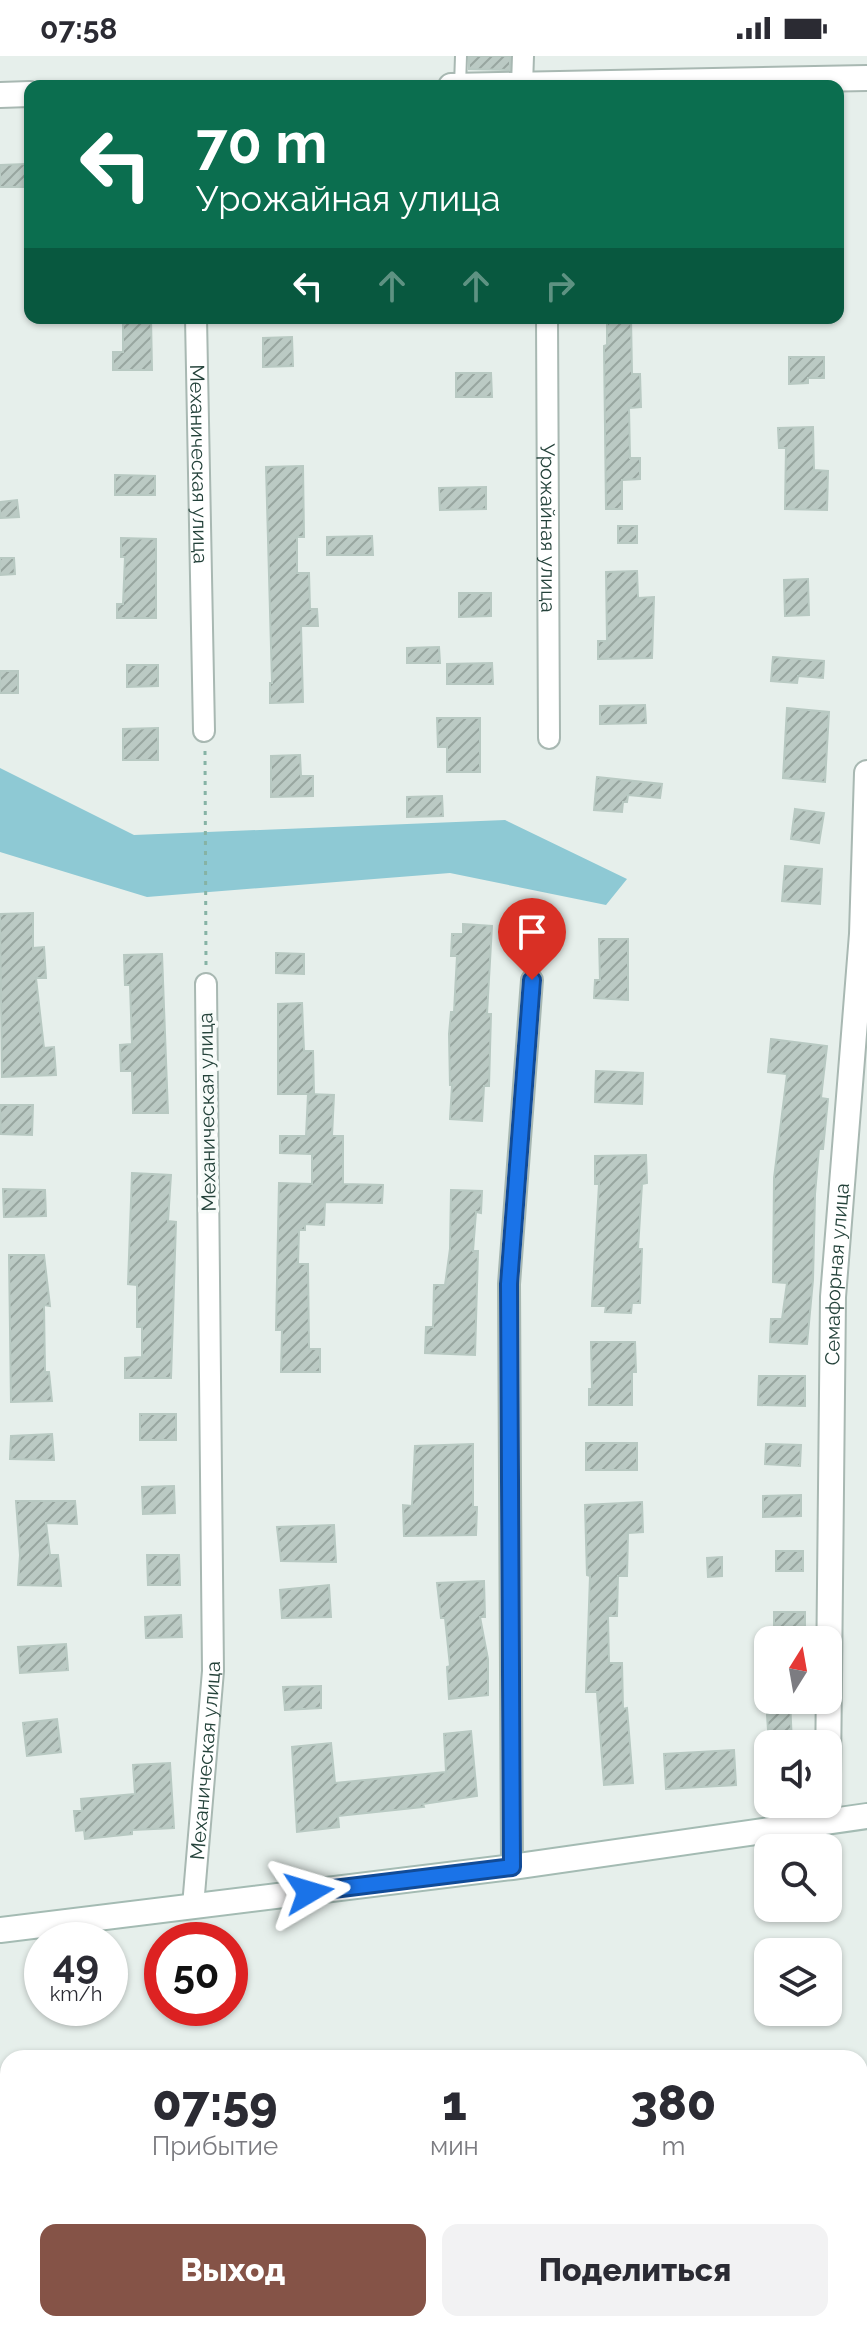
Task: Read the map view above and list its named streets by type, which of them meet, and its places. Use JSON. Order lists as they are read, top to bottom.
{
  "streets": {
    "street": ["Механическая улица", "Урожайная улица", "Семафорная улица"]
  },
  "north": "top",
  "page": {
    "status": "07:58",
    "turn": ["70 m", "Урожайная улица"],
    "speed": "49 km/h",
    "limit": "50",
    "eta": [
      "07:59",
      "Прибытие",
      "1",
      "мин",
      "380",
      "m"
    ],
    "buttons": ["Выход", "Поделиться"]
  }
}
